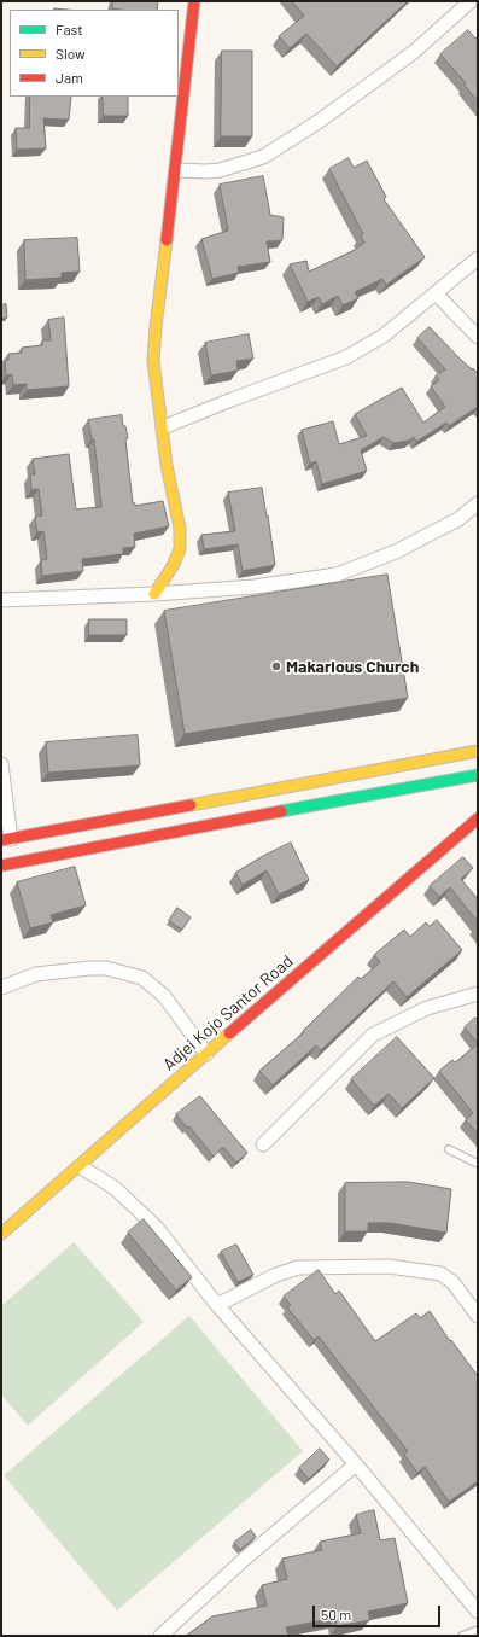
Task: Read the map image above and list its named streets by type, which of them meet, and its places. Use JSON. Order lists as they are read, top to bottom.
{
  "streets": {
    "street": ["Adjei Kojo Santor Road"]
  },
  "places": ["Makarious Church"],
  "legend": ["Fast", "Slow", "Jam"],
  "scale_bar": "50 m"
}
